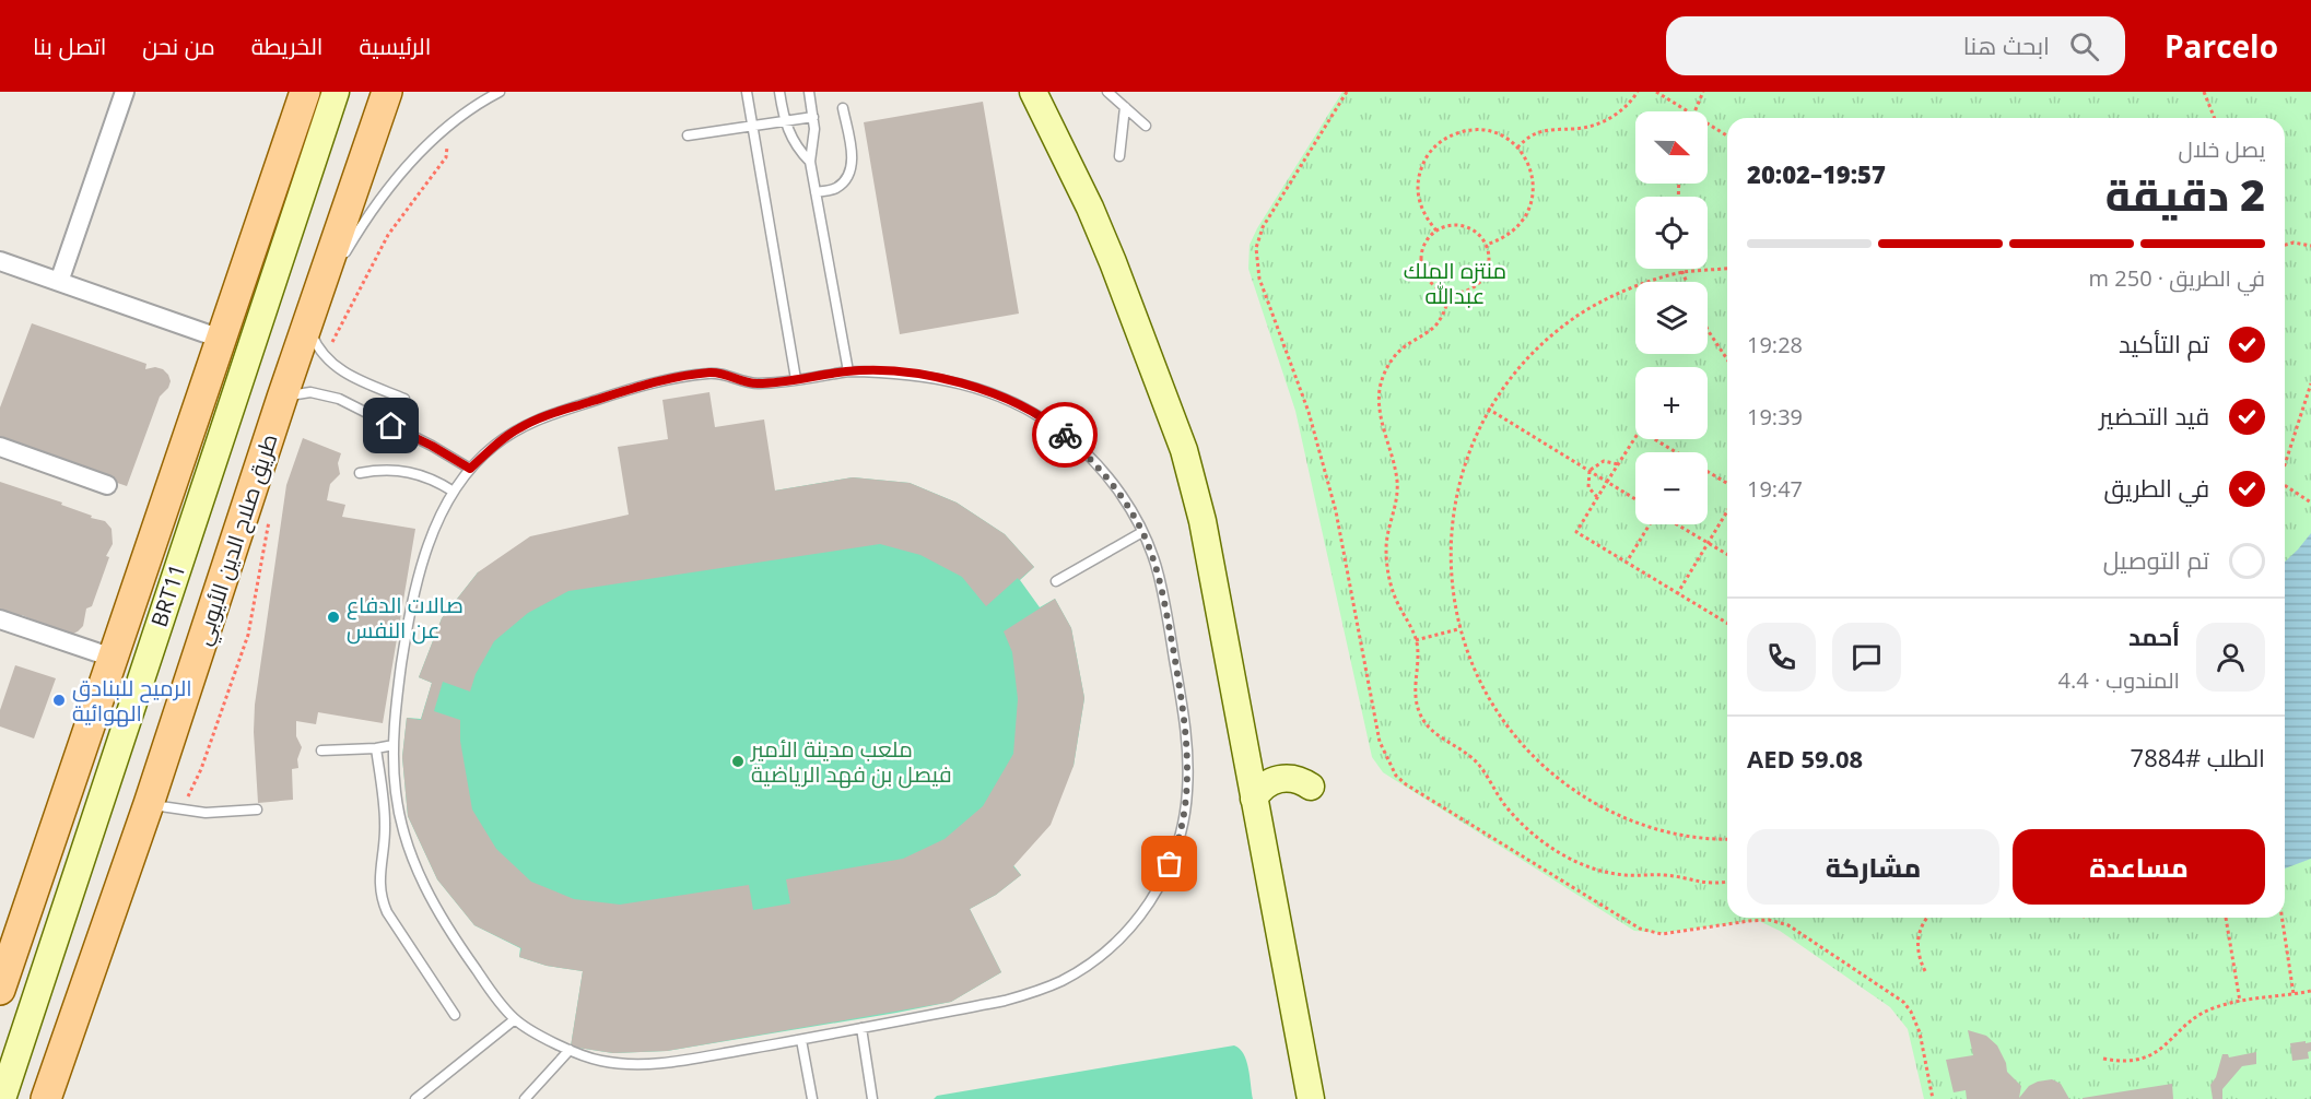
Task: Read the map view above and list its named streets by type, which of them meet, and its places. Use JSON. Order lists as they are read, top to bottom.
{
  "streets": {
    "main road": ["طريق صلاح الدين الأيوبي", "BRT11"]
  },
  "parks": ["منتزه الملك عبدالله"],
  "places": ["صالات الدفاع عن النفس", "الرميح للبنادق الهوائية", "ملعب مدينة الأمير فيصل بن فهد الرياضية"],
  "north": "right",
  "page": {
    "header": "Parcelo",
    "search": "ابحث هنا",
    "nav": [
      "الرئيسية",
      "الخريطة",
      "من نحن",
      "اتصل بنا"
    ],
    "map_buttons": ["+", "−"],
    "heading": ["2 دقيقة", "يصل خلال", "19:57–20:02"],
    "panel": [
      "أحمد",
      "المندوب · 4.4",
      "الطلب #7884",
      "AED 59.08"
    ],
    "bar": "في الطريق · 250 m",
    "list": [
      ["تم التأكيد", "19:28"],
      ["قيد التحضير", "19:39"],
      ["في الطريق", "19:47"],
      "تم التوصيل"
    ],
    "buttons": ["مساعدة", "مشاركة"]
  }
}
